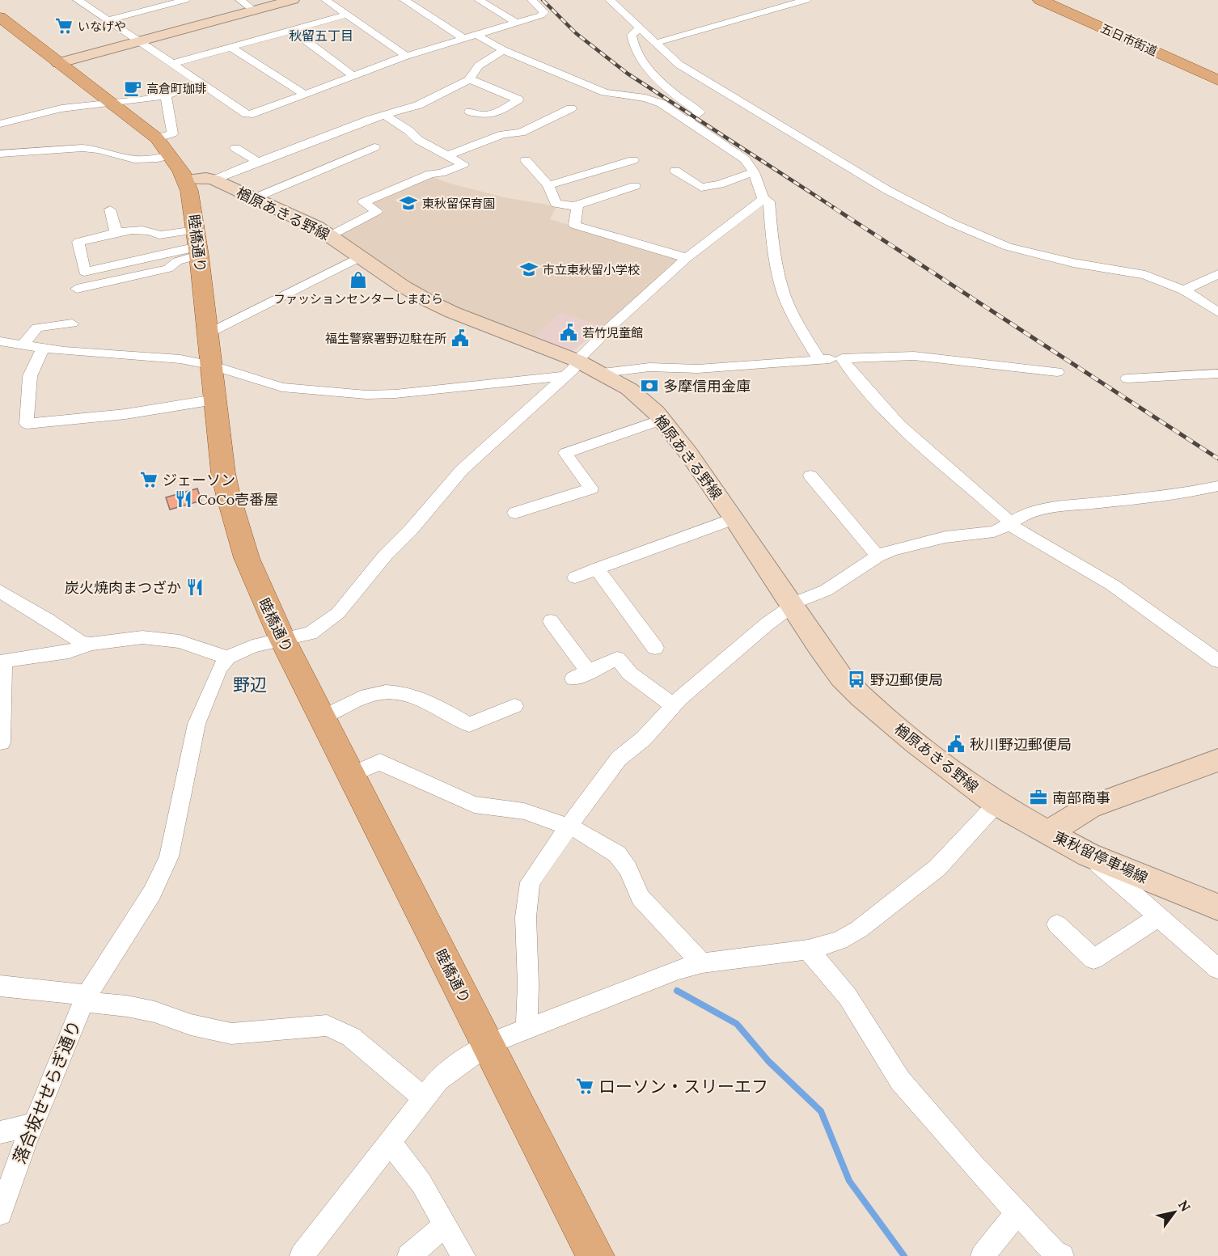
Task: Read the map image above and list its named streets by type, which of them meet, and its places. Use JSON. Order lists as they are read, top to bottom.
{
  "streets": {
    "main road": [
      "五日市街道",
      "楢原あきる野線",
      "睦橋通り",
      "東秋留停車場線"
    ],
    "street": ["落合坂せせらぎ通り"]
  },
  "crossings": [
    ["楢原あきる野線", "睦橋通り"],
    ["楢原あきる野線", "東秋留停車場線"]
  ],
  "districts": ["秋留五丁目", "野辺"],
  "places": {
    "supermarket": ["いなげや", "ジェーソン", "ローソン・スリーエフ"],
    "cafe": ["高倉町珈琲"],
    "school or university": ["東秋留保育園", "市立東秋留小学校"],
    "shop": ["ファッションセンターしまむら"],
    "public building": ["若竹児童館", "福生警察署野辺駐在所", "秋川野辺郵便局"],
    "bank": ["多摩信用金庫"],
    "restaurant": ["CoCo壱番屋", "炭火焼肉まつざか"],
    "bus stop": ["野辺郵便局"],
    "office": ["南部商事"]
  },
  "north": "top right"
}
